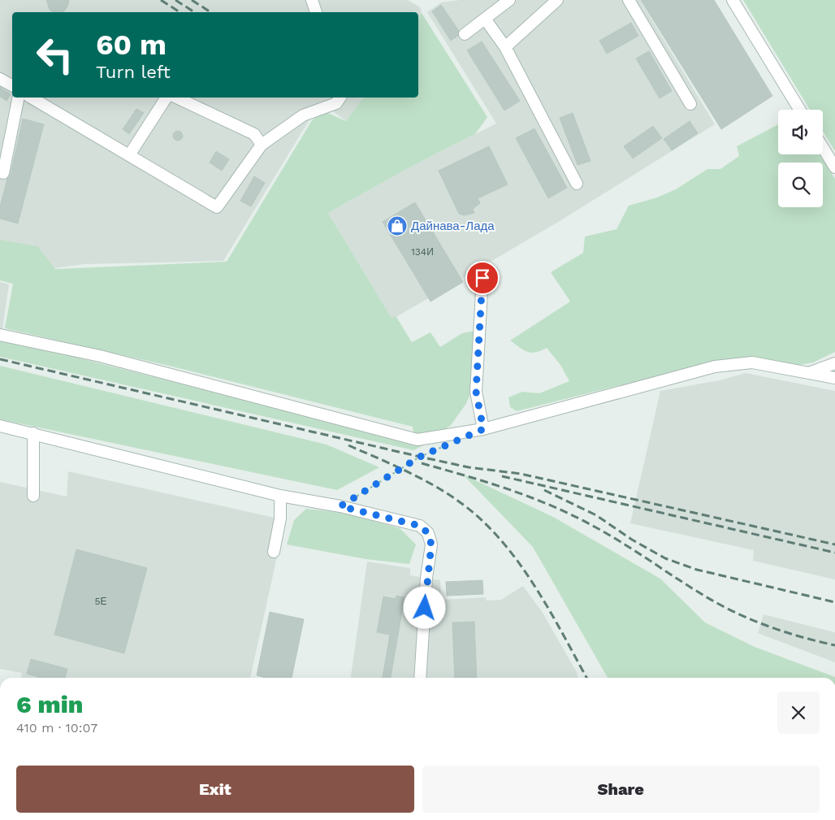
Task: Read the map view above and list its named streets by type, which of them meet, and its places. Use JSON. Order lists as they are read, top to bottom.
{
  "places": {
    "shop": ["Дайнава-Лада"]
  },
  "house_numbers": ["134И", "5Е"],
  "page": {
    "turn": ["60 m", "Turn left"],
    "heading": ["6 min", "410 m · 10:07"],
    "buttons": ["Exit", "Share"]
  }
}
